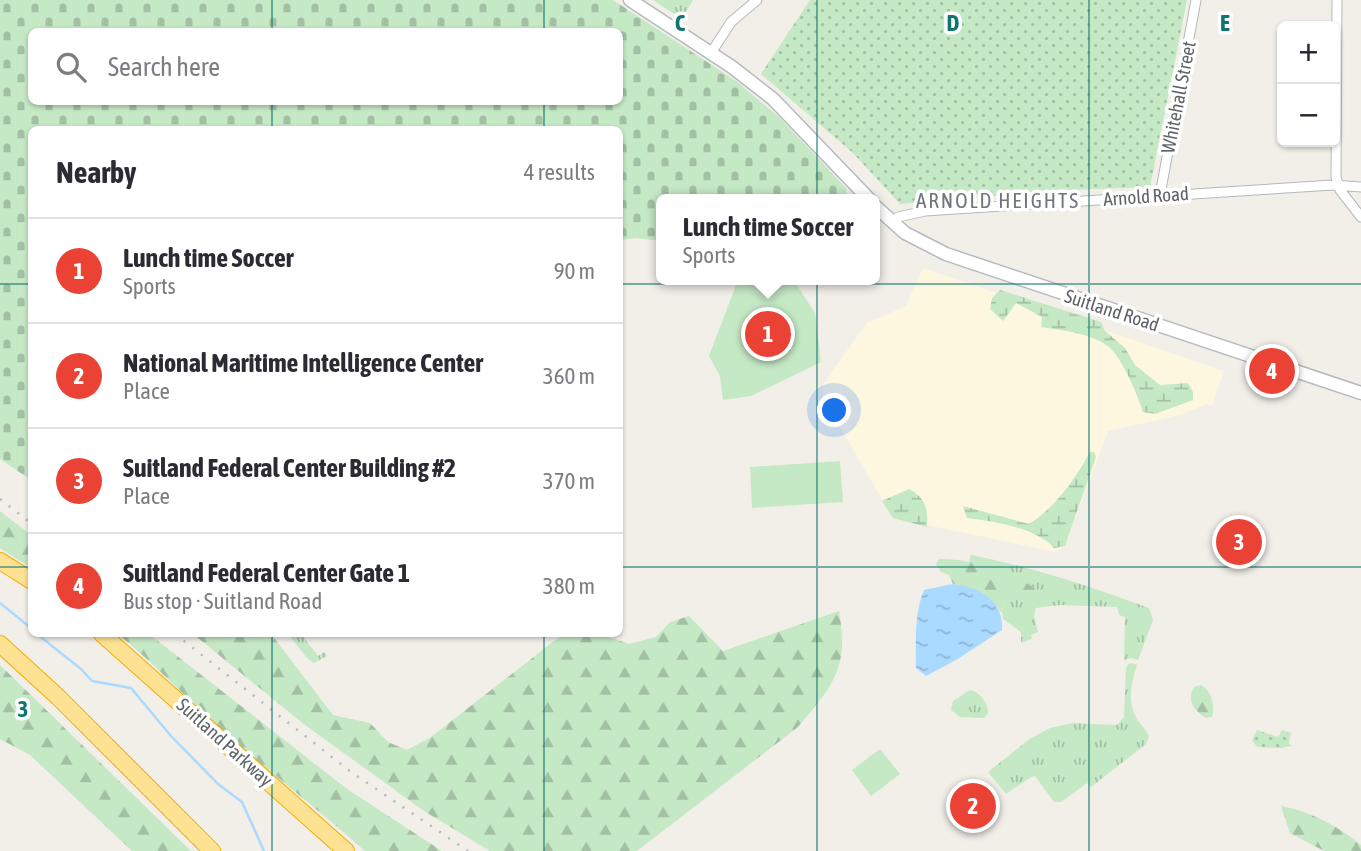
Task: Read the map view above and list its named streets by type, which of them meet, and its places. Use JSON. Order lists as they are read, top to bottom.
{
  "streets": {
    "highway": ["Suitland Parkway"],
    "main road": ["Suitland Road"],
    "street": ["Whitehall Street", "Arnold Road"]
  },
  "crossings": [
    ["Whitehall Street", "Arnold Road"],
    ["Arnold Road", "Suitland Road"]
  ],
  "districts": ["ARNOLD HEIGHTS"],
  "page": {
    "map_buttons": ["+", "−"],
    "search": "Search here",
    "heading": ["Nearby", "4 results"],
    "popup": ["Lunch time Soccer", "Sports"],
    "list": [
      {
        "mark": "1",
        "name": "Lunch time Soccer",
        "note": "Sports",
        "value": "90 m"
      },
      {
        "mark": "2",
        "name": "National Maritime Intelligence Center",
        "note": "Place",
        "value": "360 m"
      },
      {
        "mark": "3",
        "name": "Suitland Federal Center Building #2",
        "note": "Place",
        "value": "370 m"
      },
      {
        "mark": "4",
        "name": "Suitland Federal Center Gate 1",
        "note": "Bus stop · Suitland Road",
        "value": "380 m"
      }
    ],
    "pins": [
      "1",
      "4",
      "3",
      "2"
    ]
  },
  "grid": {
    "columns": ["C", "D", "E"],
    "rows": ["3"]
  }
}
